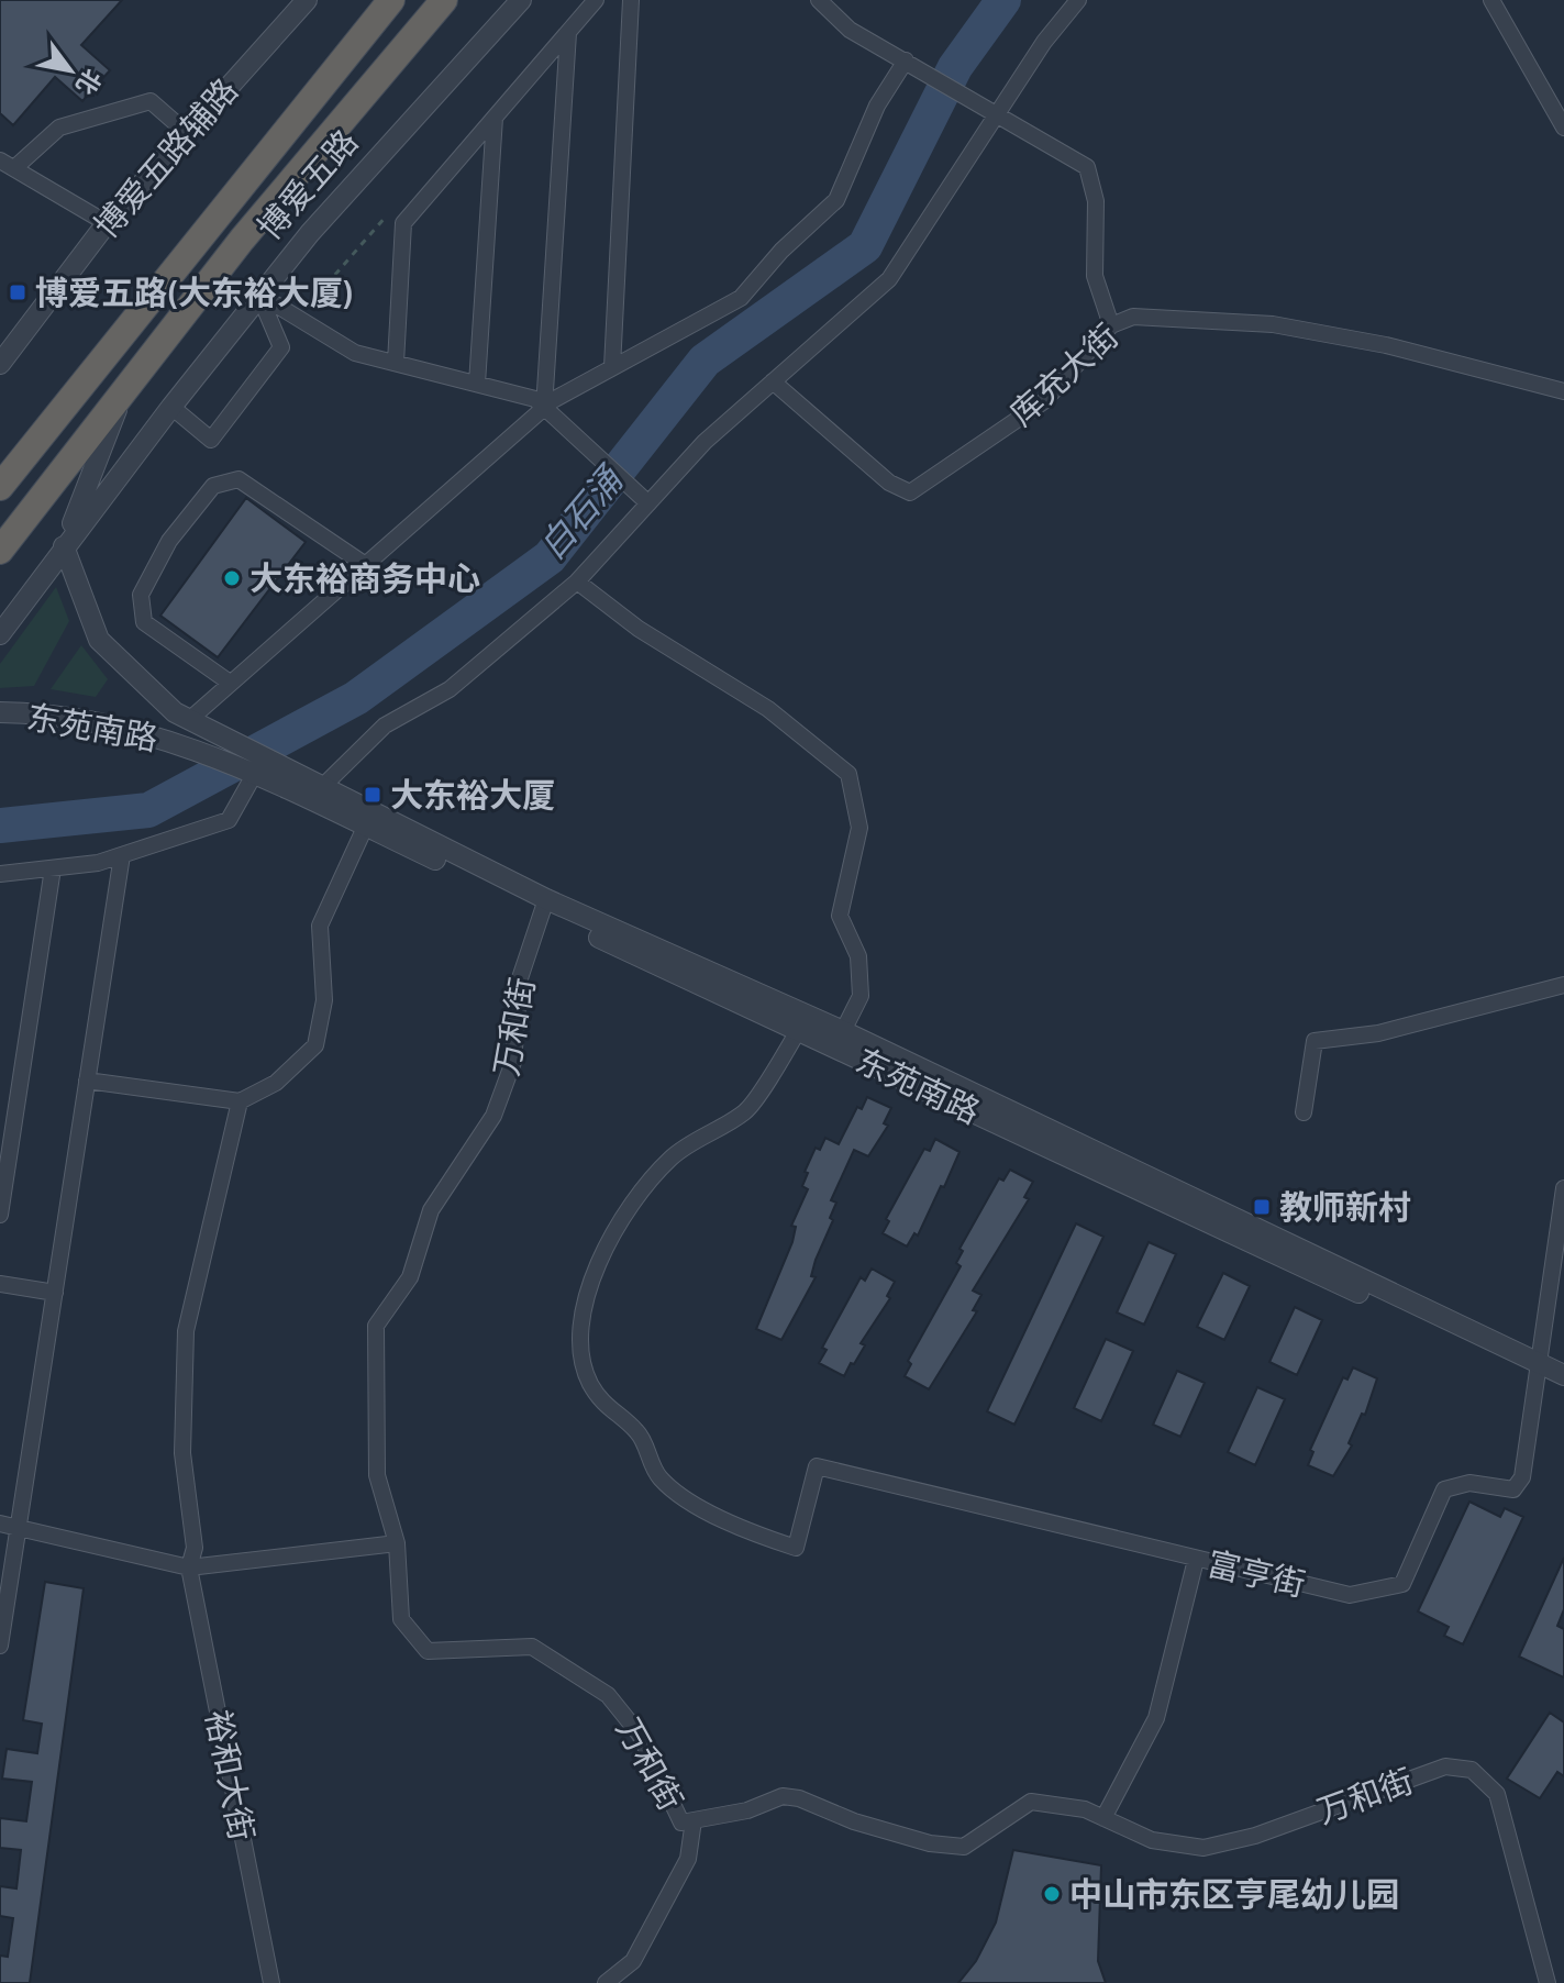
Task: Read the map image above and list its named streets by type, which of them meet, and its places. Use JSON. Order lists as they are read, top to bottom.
{
  "streets": {
    "highway": ["博爱五路"],
    "street": [
      "博爱五路辅路",
      "库充大街",
      "东苑南路",
      "万和街",
      "富亨街",
      "裕和大街"
    ]
  },
  "crossings": [
    ["博爱五路", "东苑南路"],
    ["东苑南路", "万和街"],
    ["东苑南路", "富亨街"]
  ],
  "water": ["白石涌"],
  "places": {
    "transit": ["博爱五路(大东裕大厦)", "大东裕大厦", "教师新村"],
    "other": ["大东裕商务中心", "中山市东区亨尾幼儿园"]
  },
  "north": "bottom right"
}
